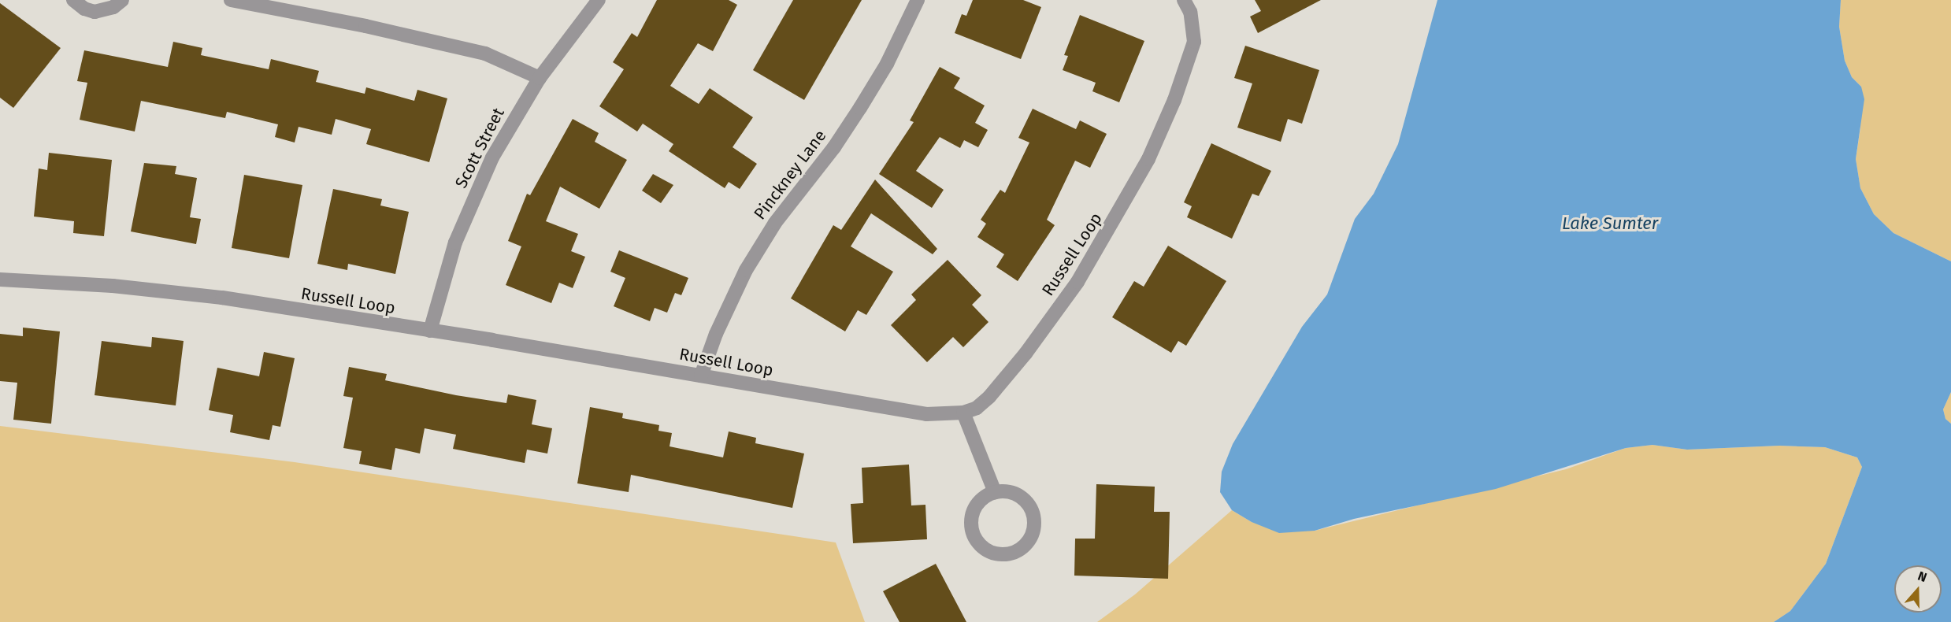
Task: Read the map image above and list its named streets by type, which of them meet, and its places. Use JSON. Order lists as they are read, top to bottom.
{
  "streets": {
    "street": ["Scott Street", "Pinckney Lane", "Russell Loop"]
  },
  "crossings": [
    ["Scott Street", "Russell Loop"],
    ["Pinckney Lane", "Russell Loop"]
  ],
  "water": ["Lake Sumter"],
  "north": "top"
}
